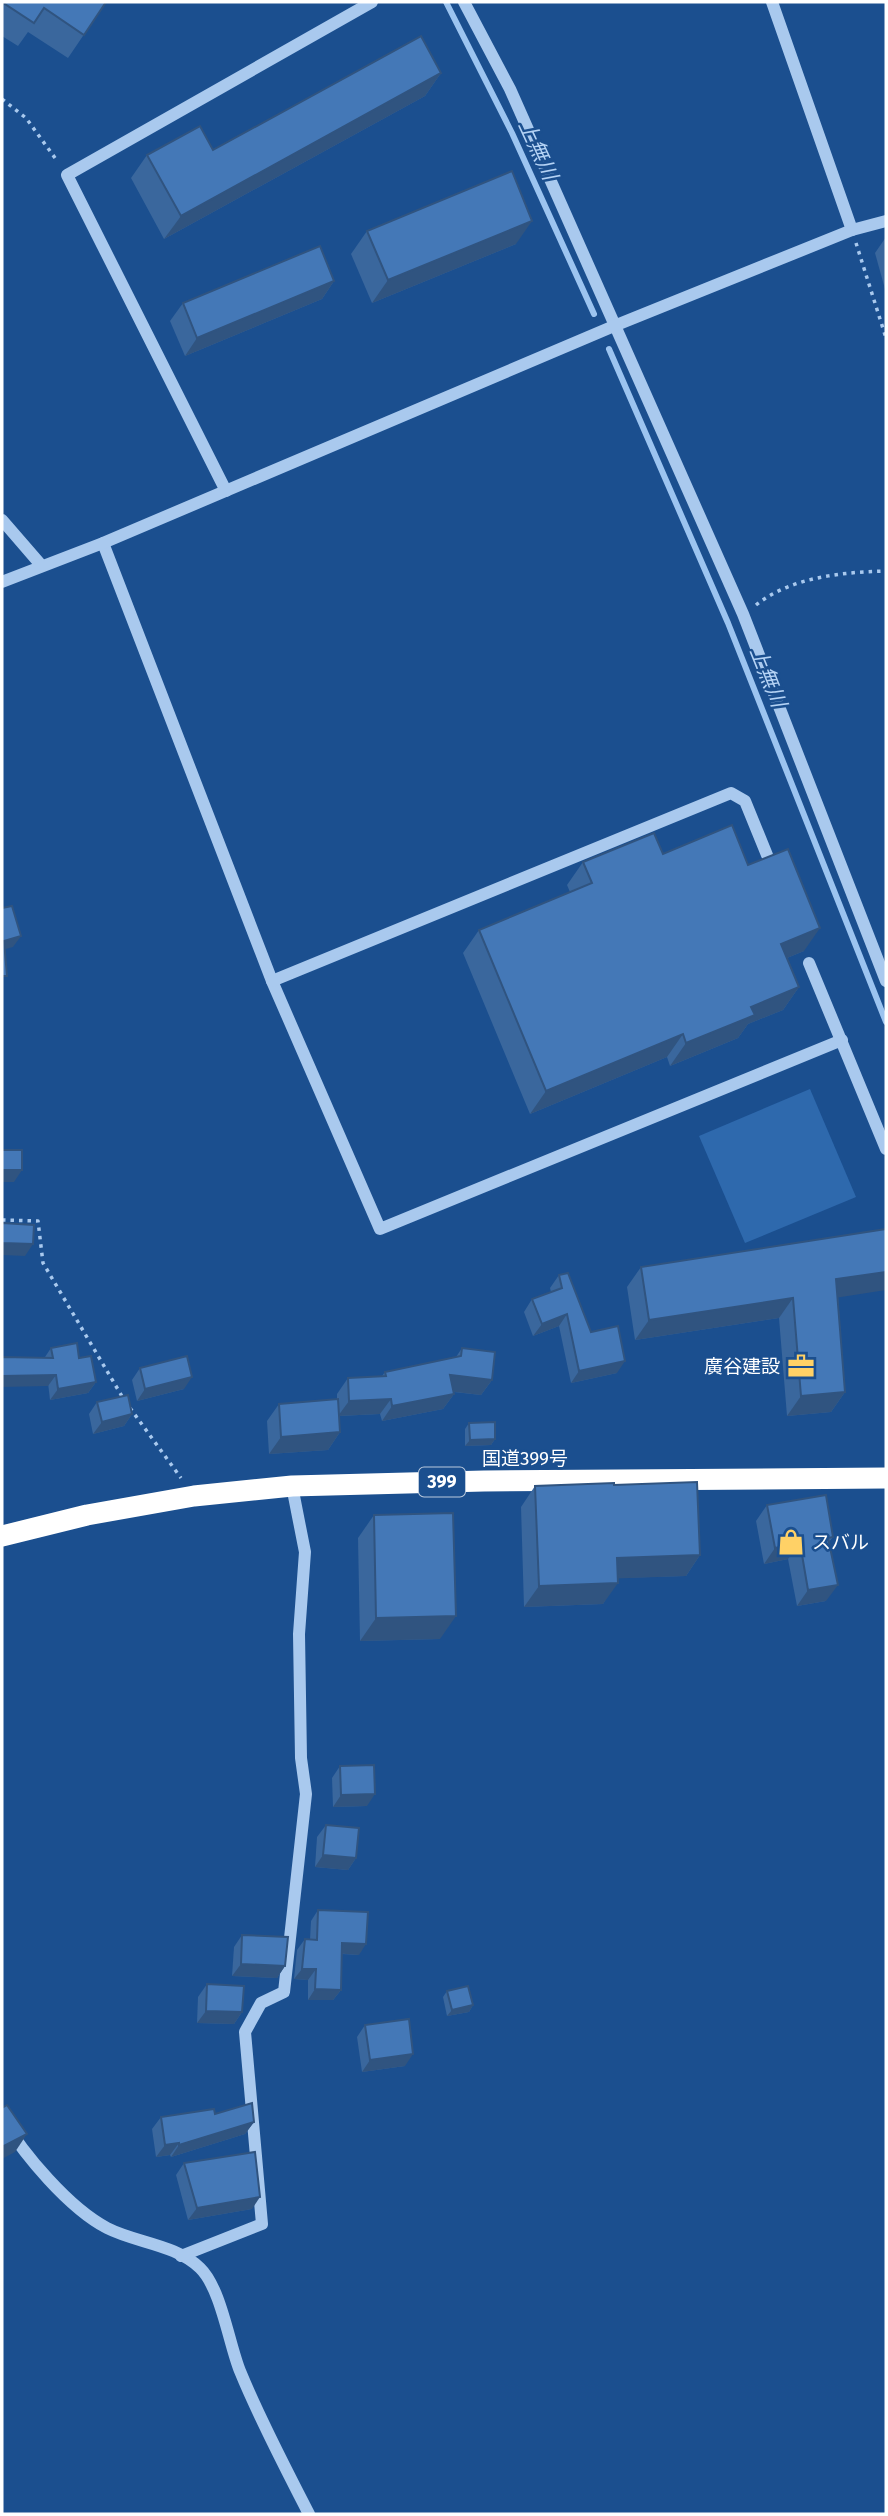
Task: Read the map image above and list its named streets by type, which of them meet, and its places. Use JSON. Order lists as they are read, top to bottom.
{
  "streets": {
    "highway": ["国道399号", "399"]
  },
  "water": ["上無川"],
  "places": {
    "office": ["廣谷建設"],
    "shop": ["スバル"]
  }
}
